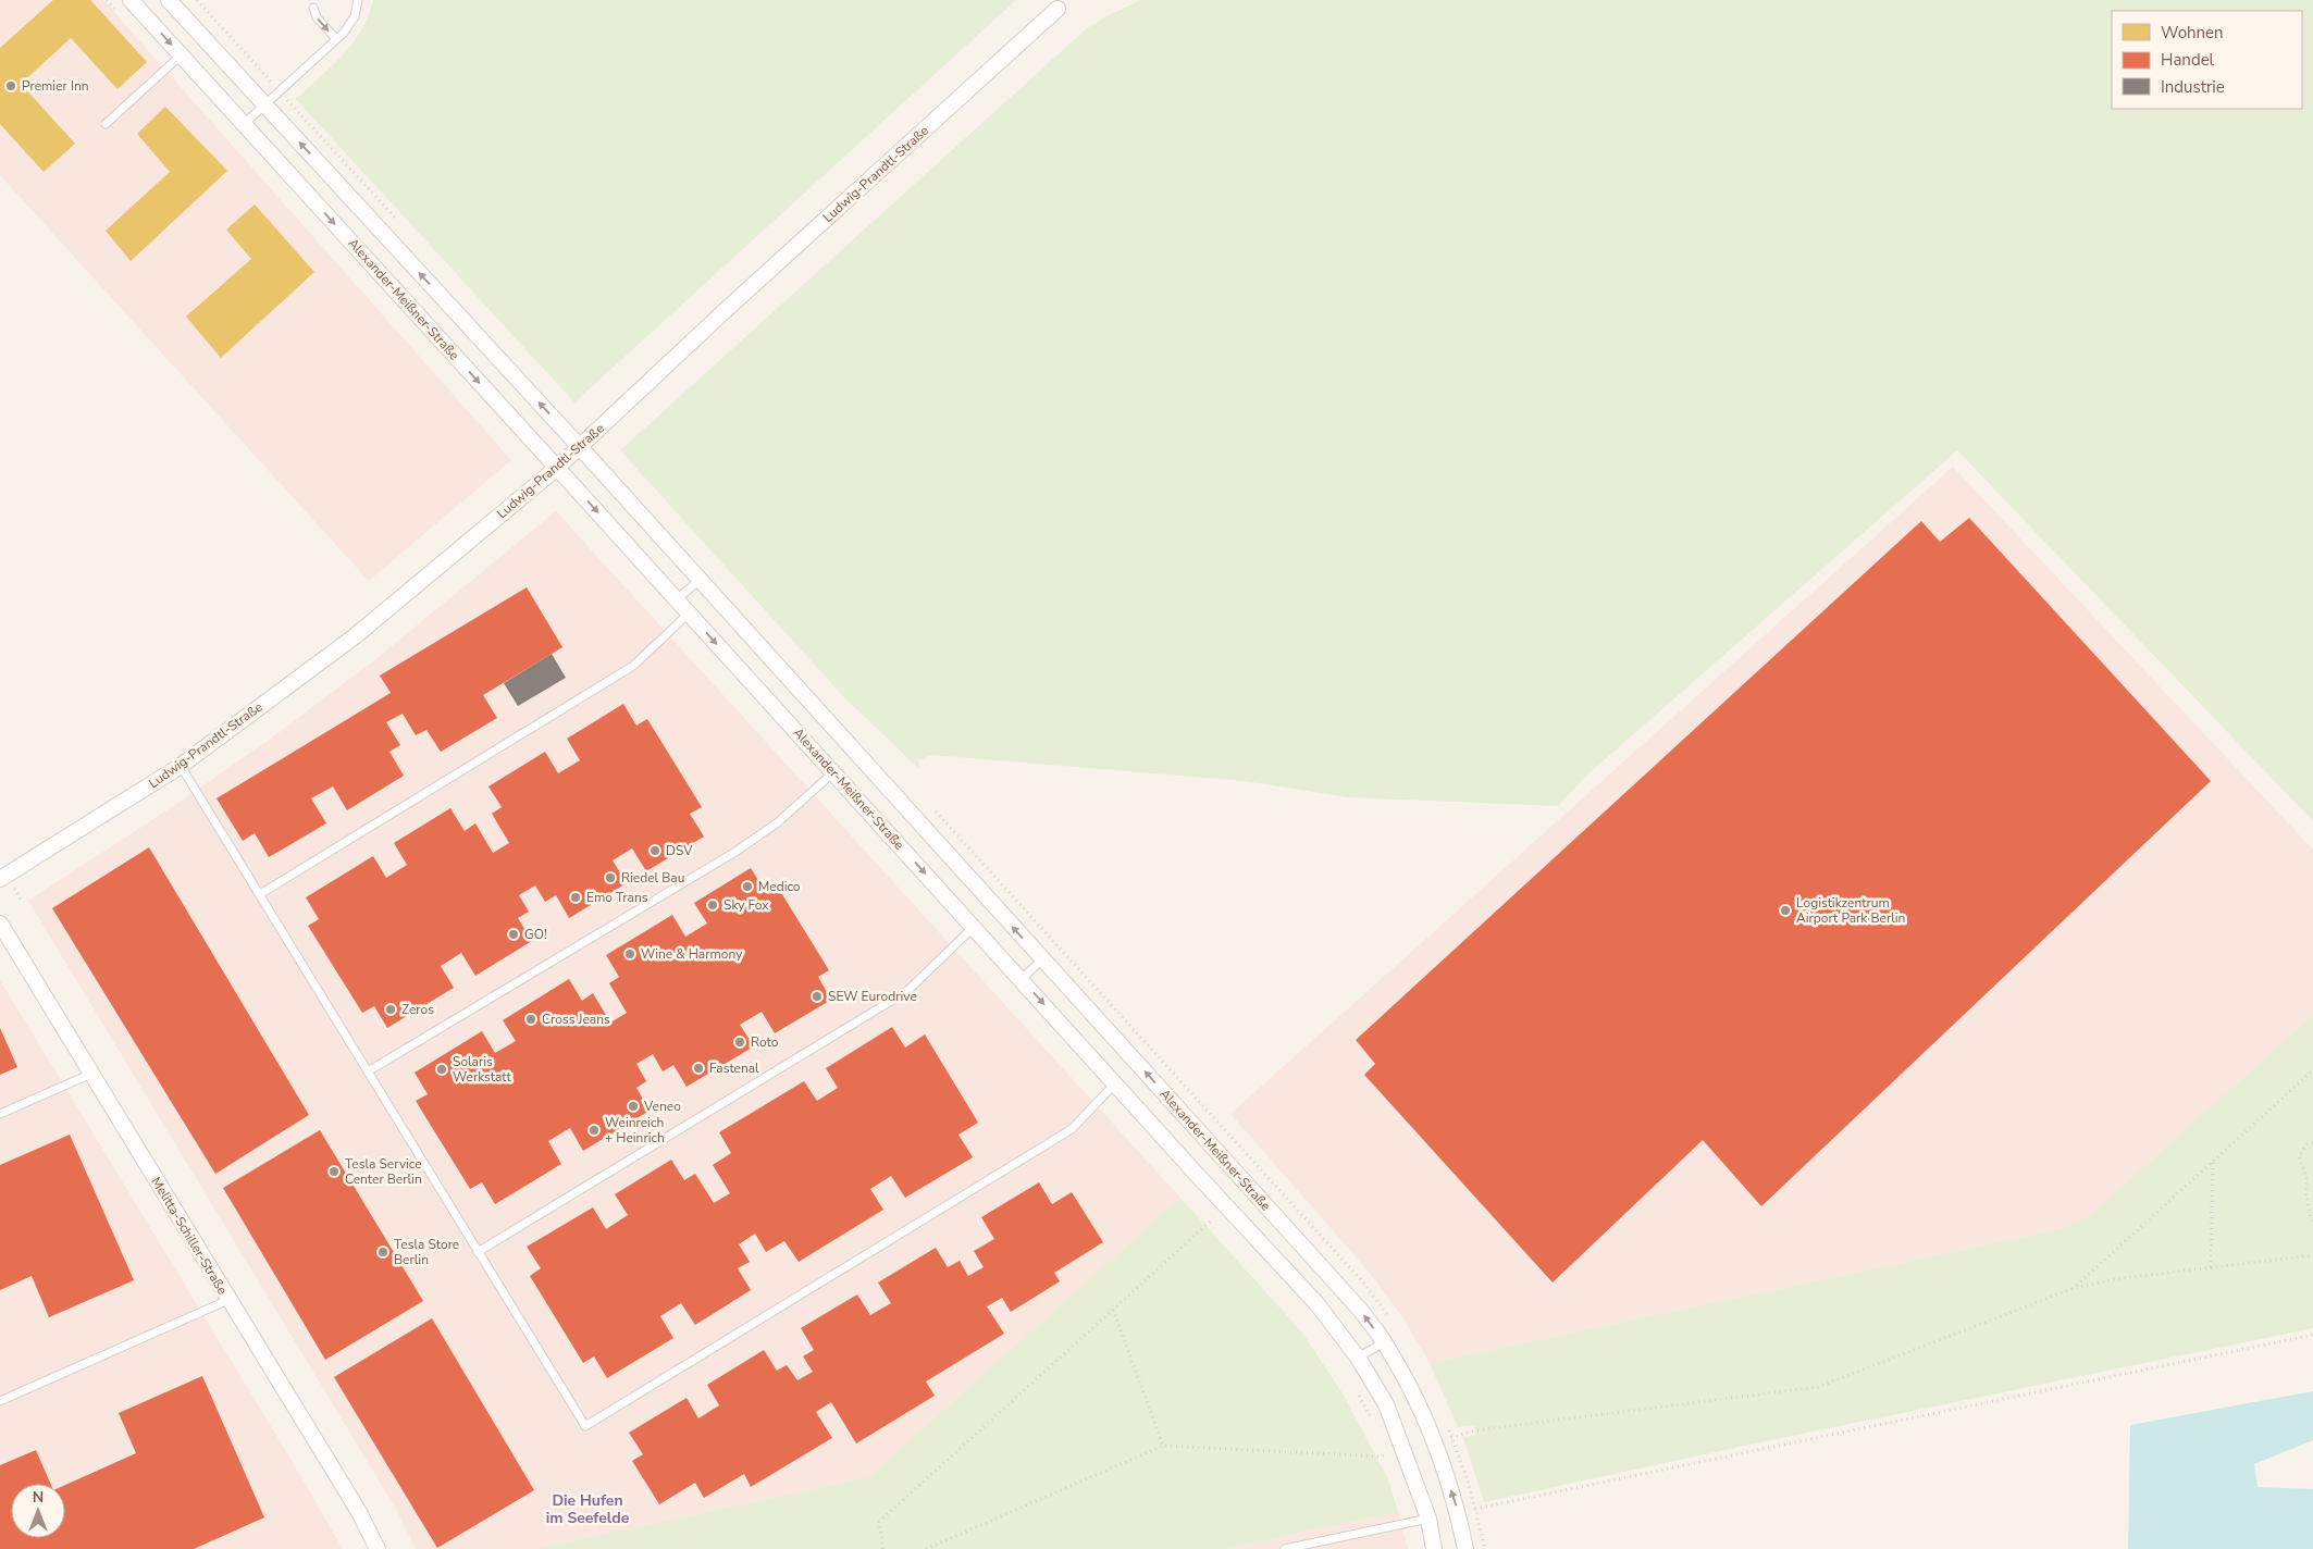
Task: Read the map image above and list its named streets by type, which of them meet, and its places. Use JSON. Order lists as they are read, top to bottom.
{
  "streets": {
    "street": ["Ludwig-Prandtl-Straße", "Alexander-Meißner-Straße", "Melitta-Schiller-Straße"]
  },
  "crossings": [
    ["Ludwig-Prandtl-Straße", "Alexander-Meißner-Straße"]
  ],
  "districts": ["Die Hufen im Seefelde"],
  "places": [
    "Premier Inn",
    "DSV",
    "Riedel Bau",
    "Medico",
    "Emo Trans",
    "Sky Fox",
    "Logistikzentrum Airport Park Berlin",
    "GO!",
    "Wine & Harmony",
    "SEW Eurodrive",
    "Zeros",
    "Cross Jeans",
    "Roto",
    "Fastenal",
    "Solaris Werkstatt",
    "Veneo",
    "Weinreich + Heinrich",
    "Tesla Service Center Berlin",
    "Tesla Store Berlin"
  ],
  "legend": ["Wohnen", "Handel", "Industrie"],
  "north": "top"
}
